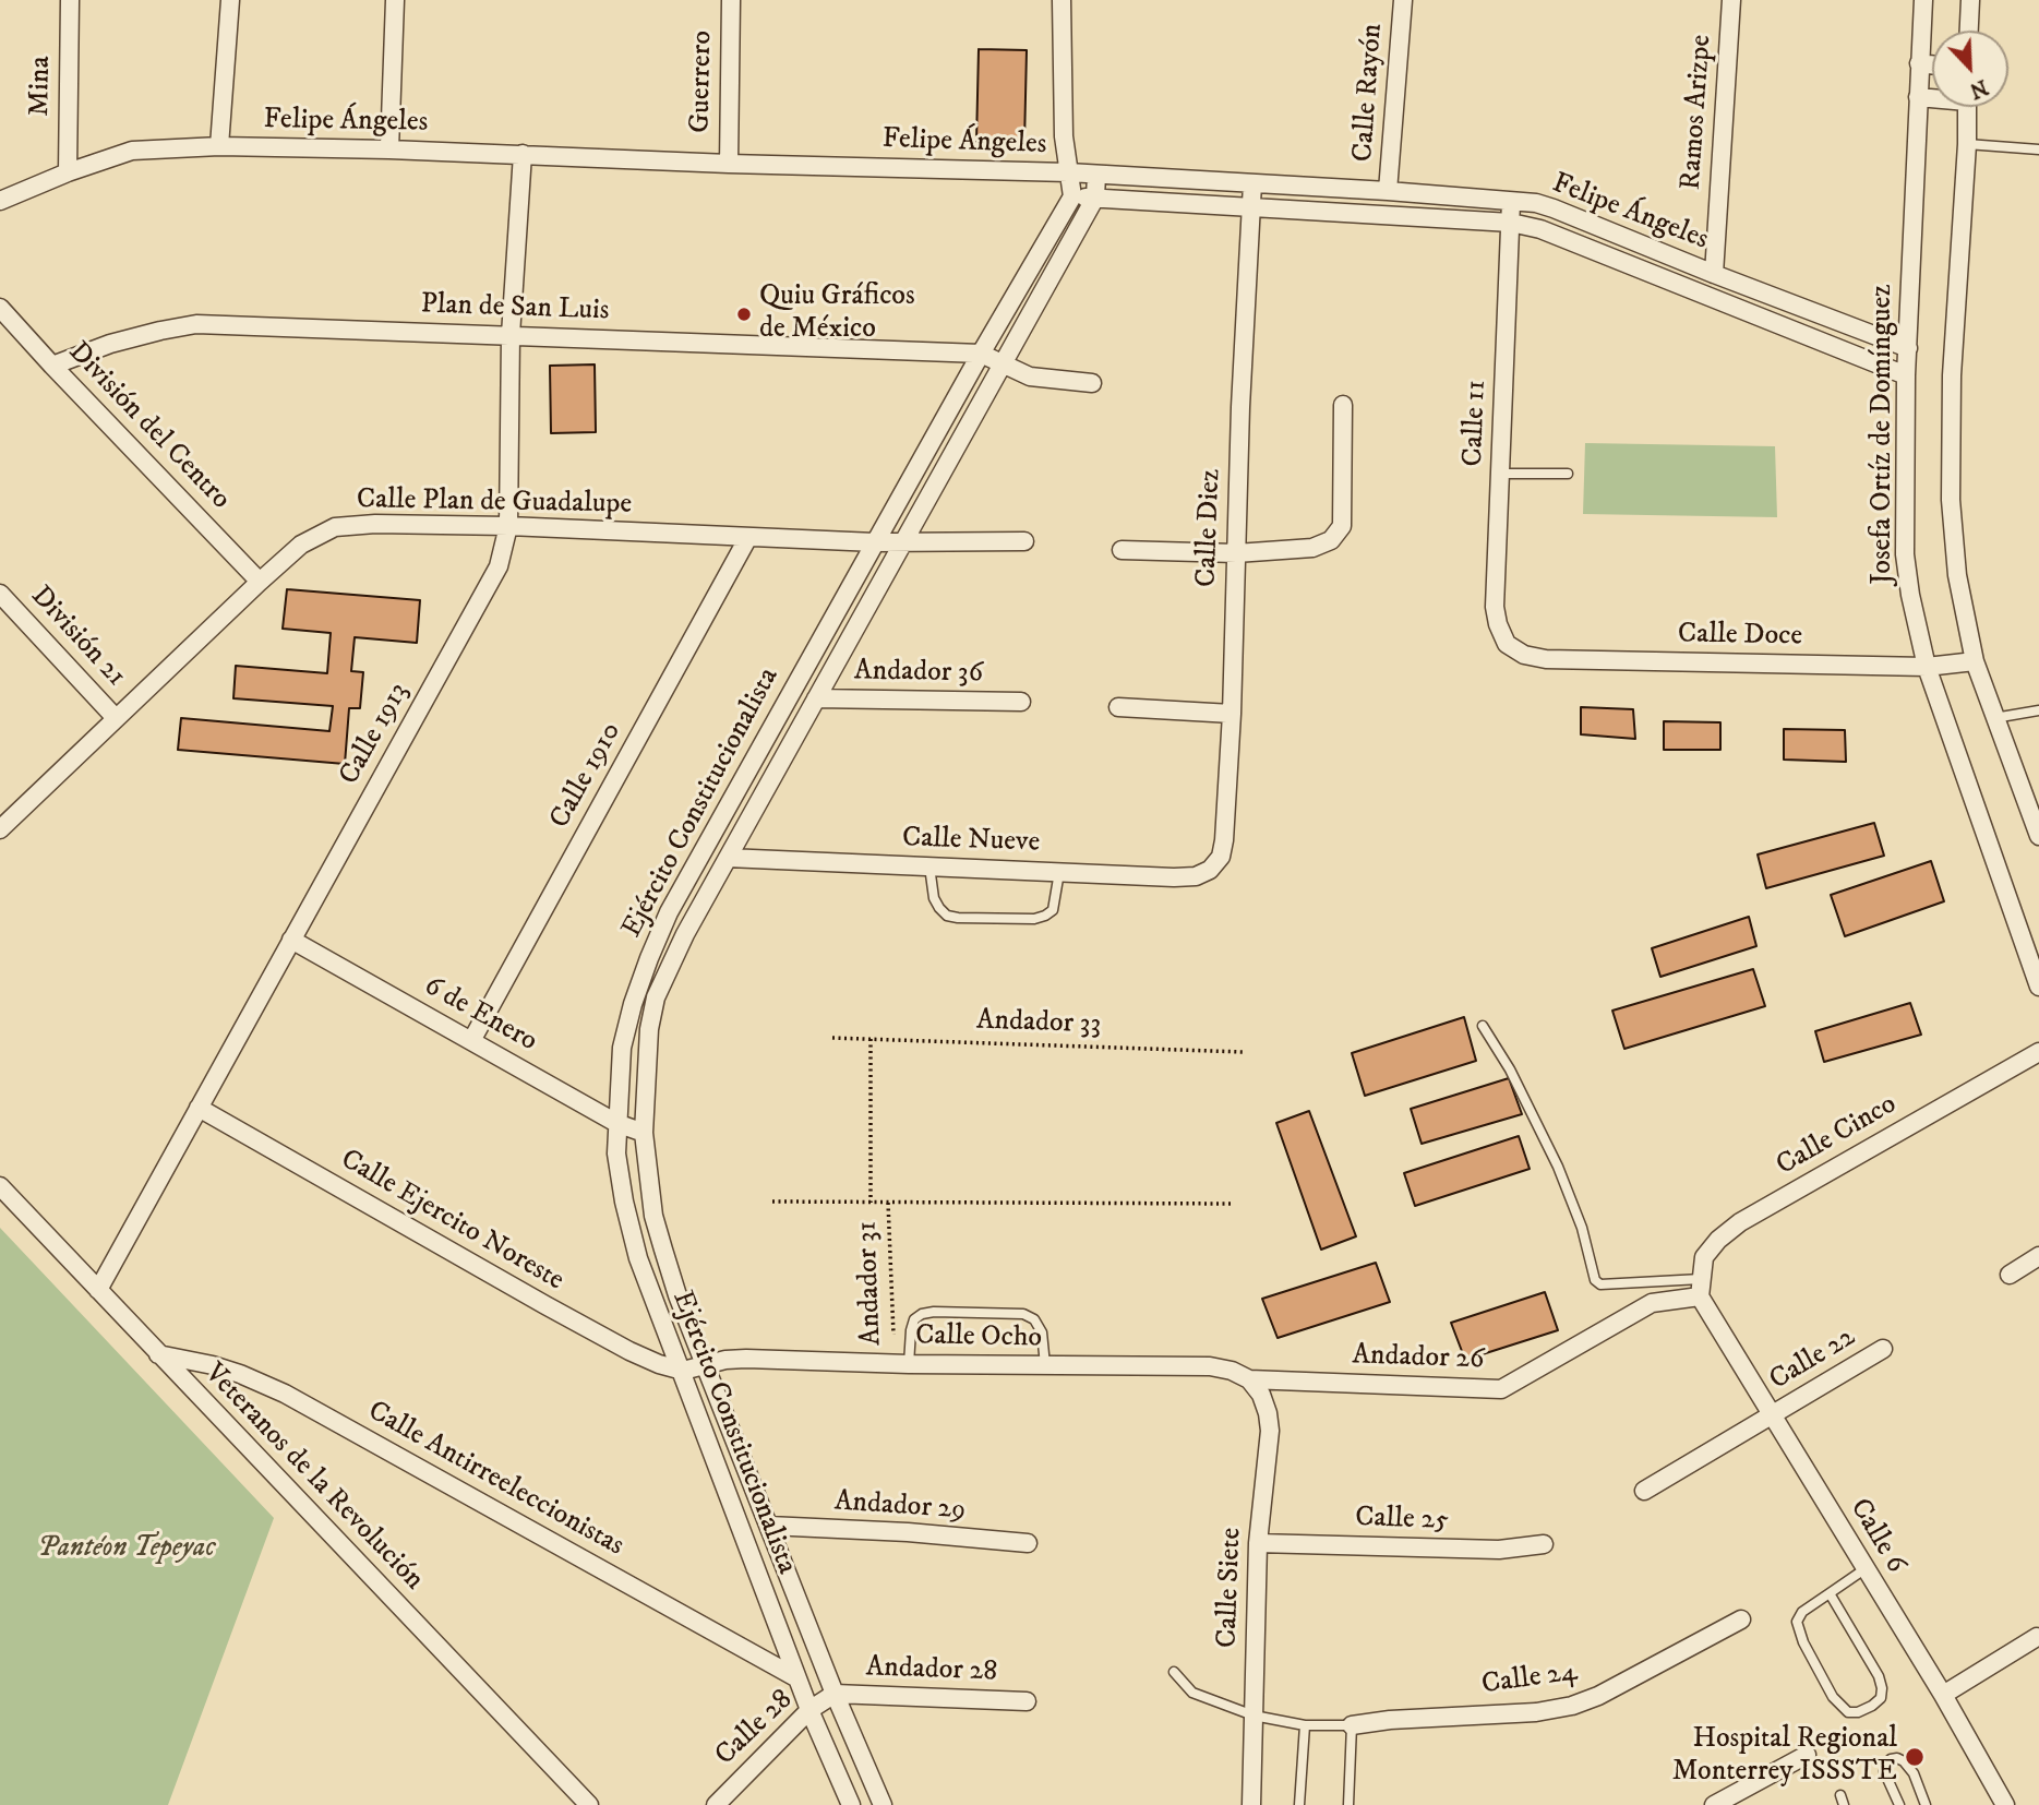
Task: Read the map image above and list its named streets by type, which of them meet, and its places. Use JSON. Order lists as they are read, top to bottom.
{
  "streets": {
    "street": [
      "Guerrero",
      "Mina",
      "Calle Rayón",
      "Ramos Arizpe",
      "Felipe Ángeles",
      "Plan de San Luis",
      "Calle 11",
      "División del Centro",
      "Josefa Ortíz de Domínguez",
      "Calle Plan de Guadalupe",
      "Calle Diez",
      "Calle Doce",
      "División 21",
      "Andador 36",
      "Calle 1913",
      "Calle 1910",
      "Ejército Constitucionalista",
      "Calle Nueve",
      "6 de Enero",
      "Calle Cinco",
      "Calle Ejercito Noreste",
      "Calle Ocho",
      "Andador 26",
      "Calle 22",
      "Veteranos de la Revolución",
      "Calle Antirreeleccionistas",
      "Andador 29",
      "Calle 25",
      "Calle 6",
      "Calle Siete",
      "Andador 28",
      "Calle 24",
      "Calle 28"
    ],
    "path": ["Andador 33", "Andador 31"]
  },
  "crossings": [
    ["Guerrero", "Felipe Ángeles"],
    ["Mina", "Felipe Ángeles"],
    ["Calle Rayón", "Felipe Ángeles"],
    ["Ramos Arizpe", "Felipe Ángeles"],
    ["Felipe Ángeles", "Calle 11"],
    ["Felipe Ángeles", "Josefa Ortíz de Domínguez"],
    ["Felipe Ángeles", "Calle Diez"],
    ["Felipe Ángeles", "Calle 1913"],
    ["Felipe Ángeles", "Ejército Constitucionalista"],
    ["Plan de San Luis", "División del Centro"],
    ["Plan de San Luis", "Calle 1913"],
    ["Plan de San Luis", "Ejército Constitucionalista"],
    ["Calle 11", "Calle Doce"],
    ["División del Centro", "Calle Plan de Guadalupe"],
    ["Josefa Ortíz de Domínguez", "Calle Doce"],
    ["Calle Plan de Guadalupe", "División 21"],
    ["Calle Plan de Guadalupe", "Calle 1913"],
    ["Calle Plan de Guadalupe", "Calle 1910"],
    ["Calle Plan de Guadalupe", "Ejército Constitucionalista"],
    ["Calle Diez", "Calle Nueve"],
    ["Andador 36", "Ejército Constitucionalista"],
    ["Calle 1913", "6 de Enero"],
    ["Calle 1913", "Calle Ejercito Noreste"],
    ["Calle 1913", "Veteranos de la Revolución"],
    ["Calle 1910", "6 de Enero"],
    ["Ejército Constitucionalista", "Calle Nueve"],
    ["Ejército Constitucionalista", "6 de Enero"],
    ["Ejército Constitucionalista", "Calle Ejercito Noreste"],
    ["Ejército Constitucionalista", "Calle Ocho"],
    ["Ejército Constitucionalista", "Calle Antirreeleccionistas"],
    ["Ejército Constitucionalista", "Andador 29"],
    ["Ejército Constitucionalista", "Andador 28"],
    ["Ejército Constitucionalista", "Calle 28"],
    ["Calle Cinco", "Andador 26"],
    ["Calle Cinco", "Calle 6"],
    ["Calle Ejercito Noreste", "Calle Ocho"],
    ["Andador 31", "Calle Ocho"],
    ["Calle Ocho", "Andador 26"],
    ["Calle Ocho", "Calle Siete"],
    ["Andador 26", "Calle 6"],
    ["Andador 26", "Calle Siete"],
    ["Calle 22", "Calle 6"],
    ["Veteranos de la Revolución", "Calle Antirreeleccionistas"],
    ["Calle 25", "Calle Siete"],
    ["Andador 28", "Calle 28"]
  ],
  "parks": ["Pantéon Tepeyac"],
  "places": ["Quiu Gráficos de México", "Hospital Regional Monterrey ISSSTE"],
  "north": "bottom right"
}
